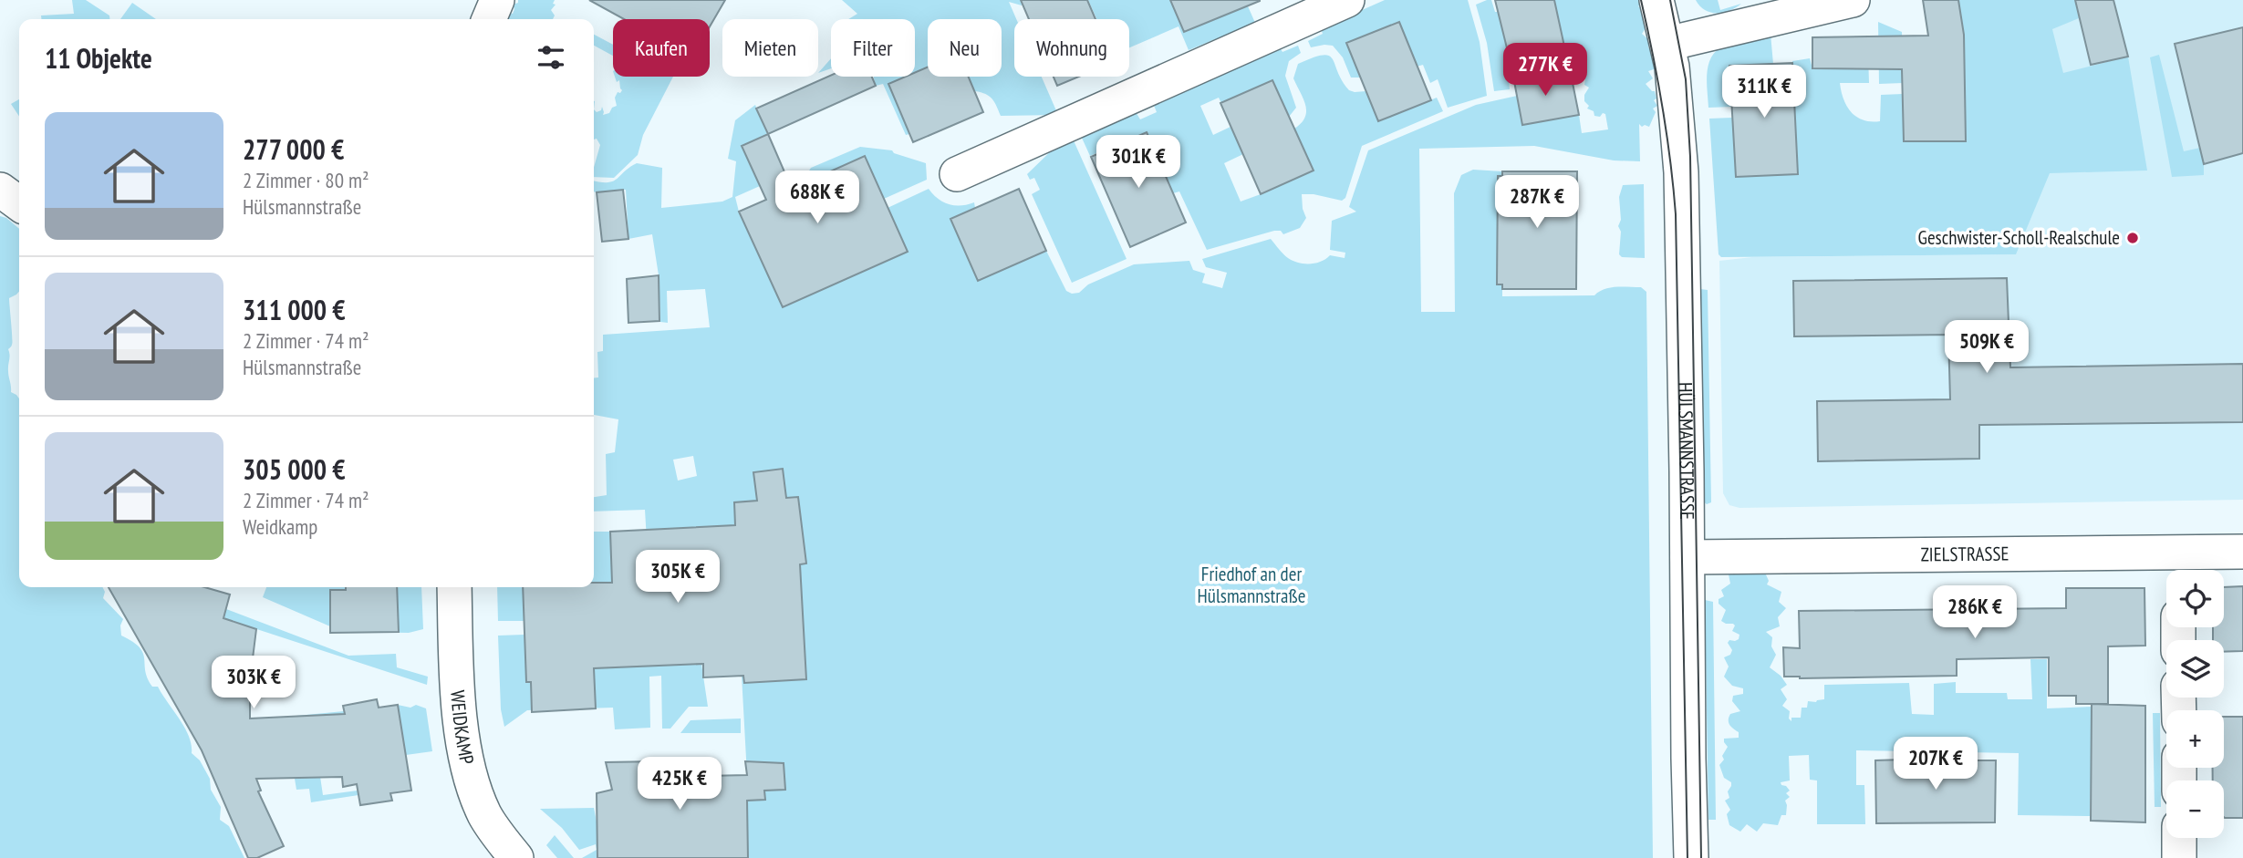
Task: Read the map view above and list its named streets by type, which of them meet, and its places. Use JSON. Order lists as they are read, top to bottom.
{
  "streets": {
    "street": ["HÜLSMANNSTRASSE", "ZIELSTRASSE", "WEIDKAMP"]
  },
  "crossings": [
    ["HÜLSMANNSTRASSE", "ZIELSTRASSE"]
  ],
  "parks": ["Friedhof an der Hülsmannstraße"],
  "places": ["Geschwister-Scholl-Realschule"],
  "page": {
    "chip": [
      "Kaufen",
      "Mieten",
      "Filter",
      "Neu",
      "Wohnung"
    ],
    "heading": "11 Objekte",
    "price": [
      "277K €",
      "311K €",
      "301K €",
      "688K €",
      "287K €",
      "509K €",
      "305K €",
      "286K €",
      "303K €",
      "207K €",
      "425K €"
    ],
    "list": [
      {
        "name": "277 000 €",
        "note": "2 Zimmer · 80 m² · Hülsmannstraße"
      },
      {
        "name": "311 000 €",
        "note": "2 Zimmer · 74 m² · Hülsmannstraße"
      },
      {
        "name": "305 000 €",
        "note": "2 Zimmer · 74 m² · Weidkamp"
      }
    ],
    "map_buttons": ["+", "−"]
  }
}
